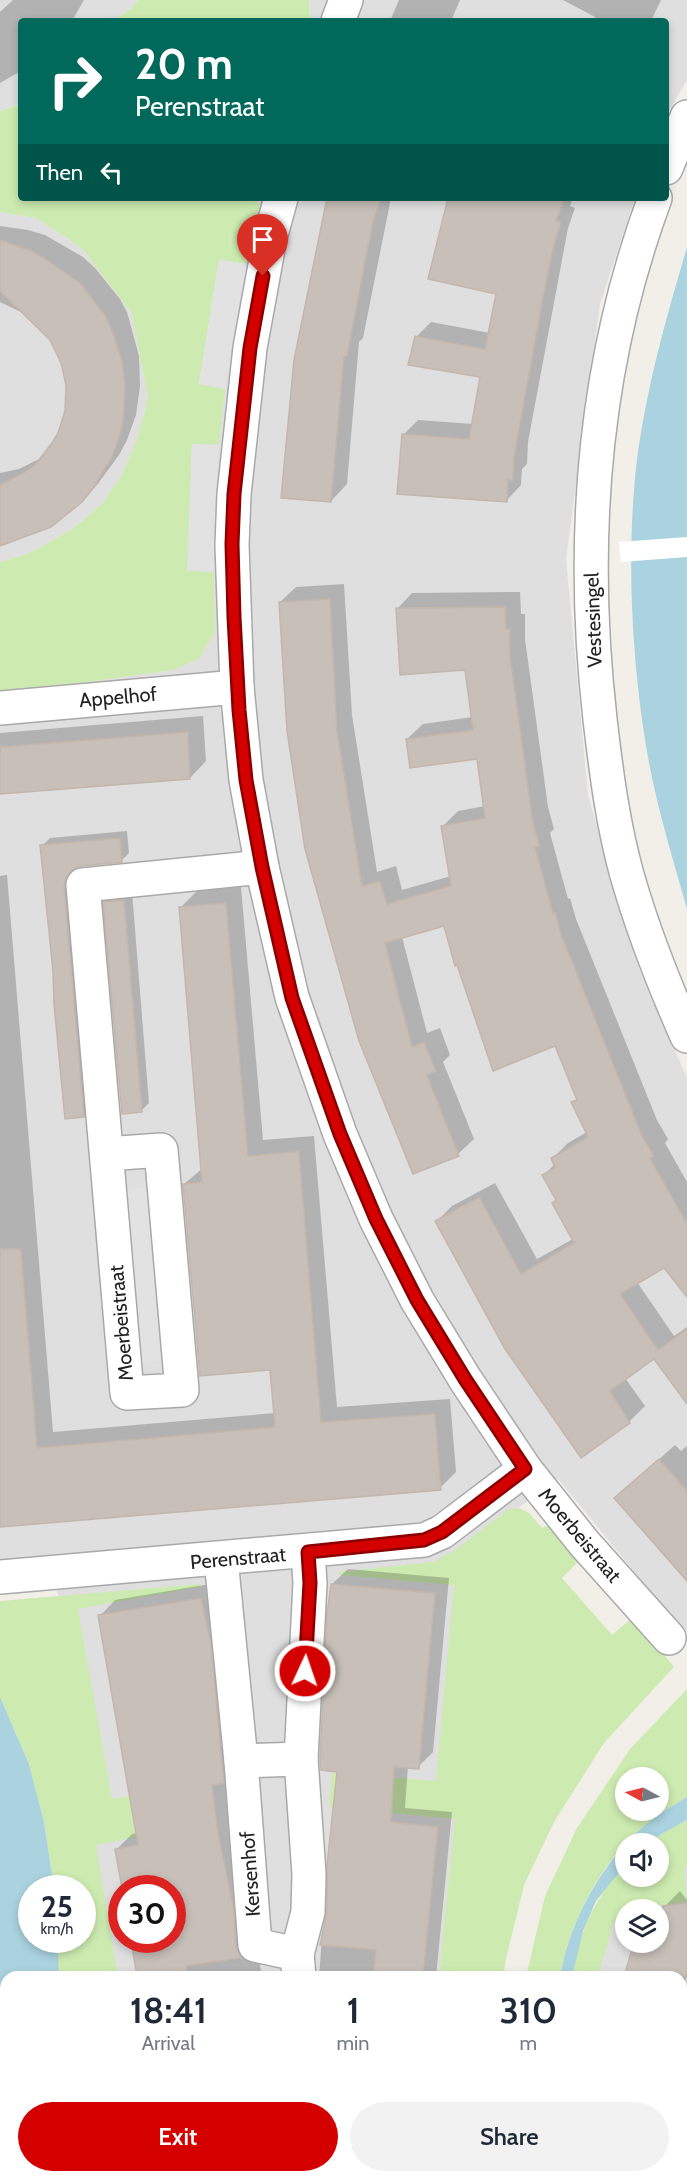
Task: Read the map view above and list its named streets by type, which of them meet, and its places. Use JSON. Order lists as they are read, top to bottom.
{
  "streets": {
    "street": [
      "Vestesingel",
      "Appelhof",
      "Moerbeistraat",
      "Perenstraat",
      "Kersenhof"
    ]
  },
  "crossings": [
    ["Appelhof", "Moerbeistraat"],
    ["Moerbeistraat", "Perenstraat"],
    ["Perenstraat", "Kersenhof"]
  ],
  "north": "left",
  "page": {
    "turn": ["20 m", "Perenstraat"],
    "then": "Then",
    "speed": "25 km/h",
    "limit": "30",
    "eta": [
      "18:41",
      "Arrival",
      "1",
      "min",
      "310",
      "m"
    ],
    "buttons": ["Exit", "Share"]
  }
}
